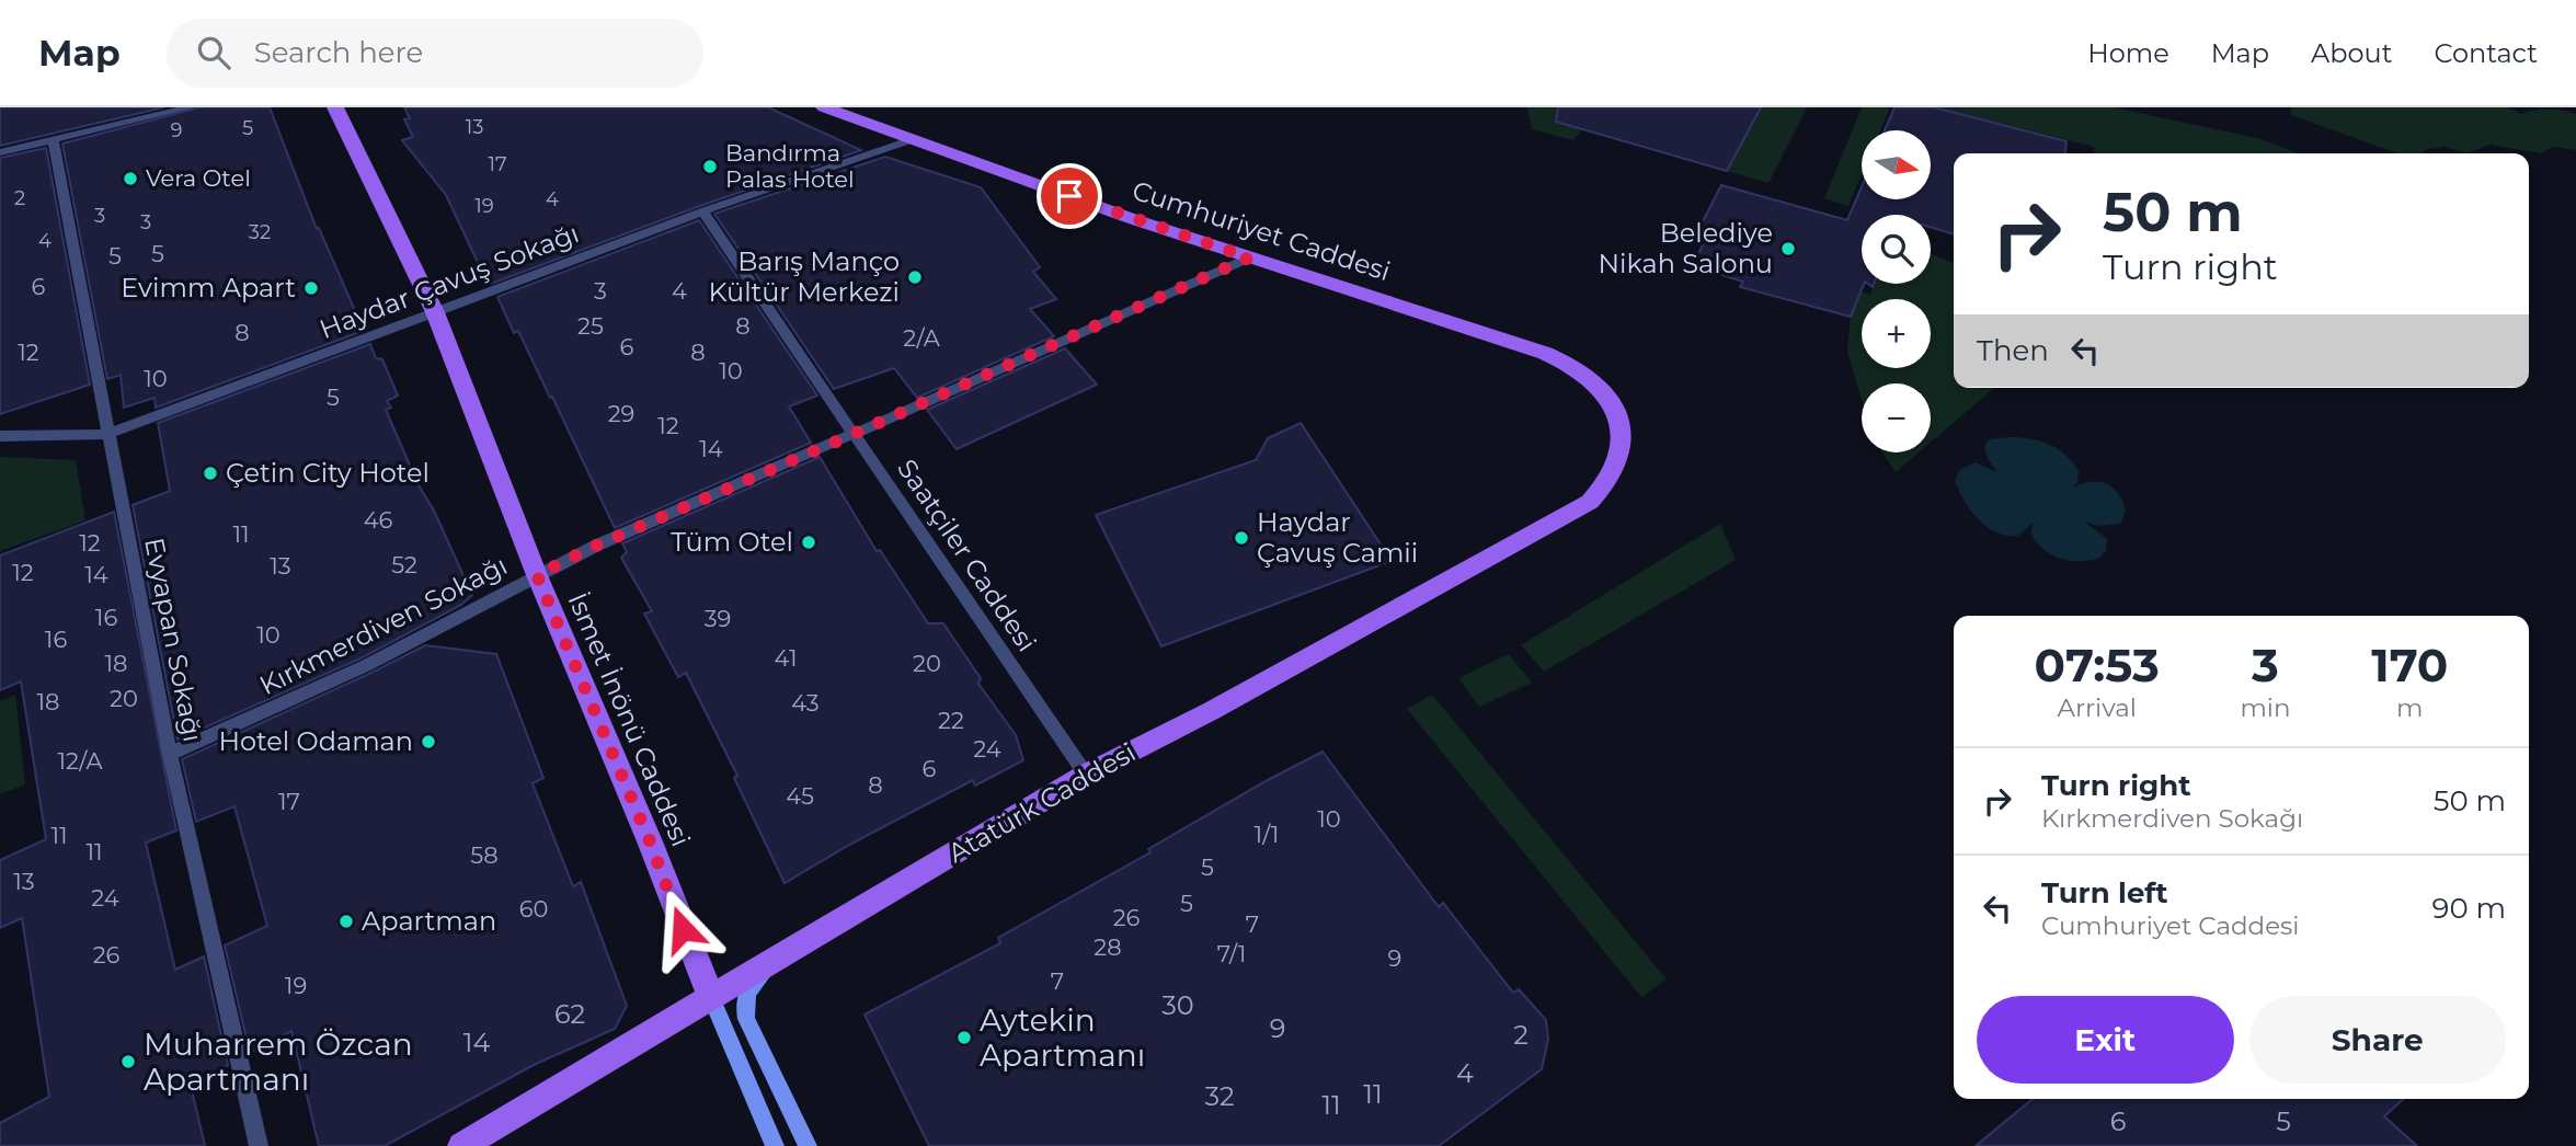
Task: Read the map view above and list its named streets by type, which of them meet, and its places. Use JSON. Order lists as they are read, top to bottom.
{
  "streets": {
    "main road": ["Cumhuriyet Caddesi", "İsmet İnönü Caddesi", "Atatürk Caddesi"],
    "street": [
      "Haydar Çavuş Sokağı",
      "Saatçiler Caddesi",
      "Kırkmerdiven Sokağı",
      "Evyapan Sokağı"
    ]
  },
  "crossings": [
    ["Cumhuriyet Caddesi", "Haydar Çavuş Sokağı"],
    ["Cumhuriyet Caddesi", "Kırkmerdiven Sokağı"],
    ["Cumhuriyet Caddesi", "Atatürk Caddesi"],
    ["Haydar Çavuş Sokağı", "Saatçiler Caddesi"],
    ["Haydar Çavuş Sokağı", "Evyapan Sokağı"],
    ["Haydar Çavuş Sokağı", "İsmet İnönü Caddesi"],
    ["Saatçiler Caddesi", "Kırkmerdiven Sokağı"],
    ["Saatçiler Caddesi", "Atatürk Caddesi"],
    ["Kırkmerdiven Sokağı", "Evyapan Sokağı"],
    ["Kırkmerdiven Sokağı", "İsmet İnönü Caddesi"],
    ["İsmet İnönü Caddesi", "Atatürk Caddesi"]
  ],
  "places": [
    "Bandırma Palas Hotel",
    "Vera Otel",
    "Belediye Nikah Salonu",
    "Barış Manço Kültür Merkezi",
    "Evimm Apart",
    "Çetin City Hotel",
    "Haydar Çavuş Camii",
    "Tüm Otel",
    "Hotel Odaman",
    "Apartman",
    "Aytekin Apartmanı",
    "Muharrem Özcan Apartmanı"
  ],
  "house_numbers": [
    "13",
    "5",
    "9",
    "17",
    "2",
    "4",
    "19",
    "3",
    "3",
    "32",
    "4",
    "5",
    "5",
    "6",
    "3",
    "4",
    "25",
    "8",
    "8",
    "2/A",
    "6",
    "12",
    "8",
    "10",
    "10",
    "5",
    "29",
    "12",
    "14",
    "46",
    "11",
    "12",
    "52",
    "13",
    "12",
    "14",
    "16",
    "39",
    "10",
    "16",
    "41",
    "18",
    "20",
    "20",
    "18",
    "43",
    "22",
    "24",
    "12/A",
    "6",
    "8",
    "45",
    "17",
    "10",
    "1/1",
    "11",
    "11",
    "58",
    "5",
    "13",
    "24",
    "5",
    "60",
    "26",
    "7",
    "28",
    "7/1",
    "26",
    "9",
    "7",
    "19",
    "30",
    "62",
    "9",
    "2",
    "14",
    "4",
    "11",
    "32",
    "11",
    "6",
    "5"
  ],
  "north": "right",
  "page": {
    "header": "Map",
    "search": "Search here",
    "nav": [
      "Home",
      "Map",
      "About",
      "Contact"
    ],
    "map_buttons": ["+", "−"],
    "turn": ["50 m", "Turn right"],
    "then": "Then",
    "eta": [
      "07:53",
      "Arrival",
      "3",
      "min",
      "170",
      "m"
    ],
    "list": [
      {
        "name": "Turn right",
        "note": "Kırkmerdiven Sokağı",
        "value": "50 m"
      },
      {
        "name": "Turn left",
        "note": "Cumhuriyet Caddesi",
        "value": "90 m"
      }
    ],
    "buttons": ["Exit", "Share"]
  }
}
